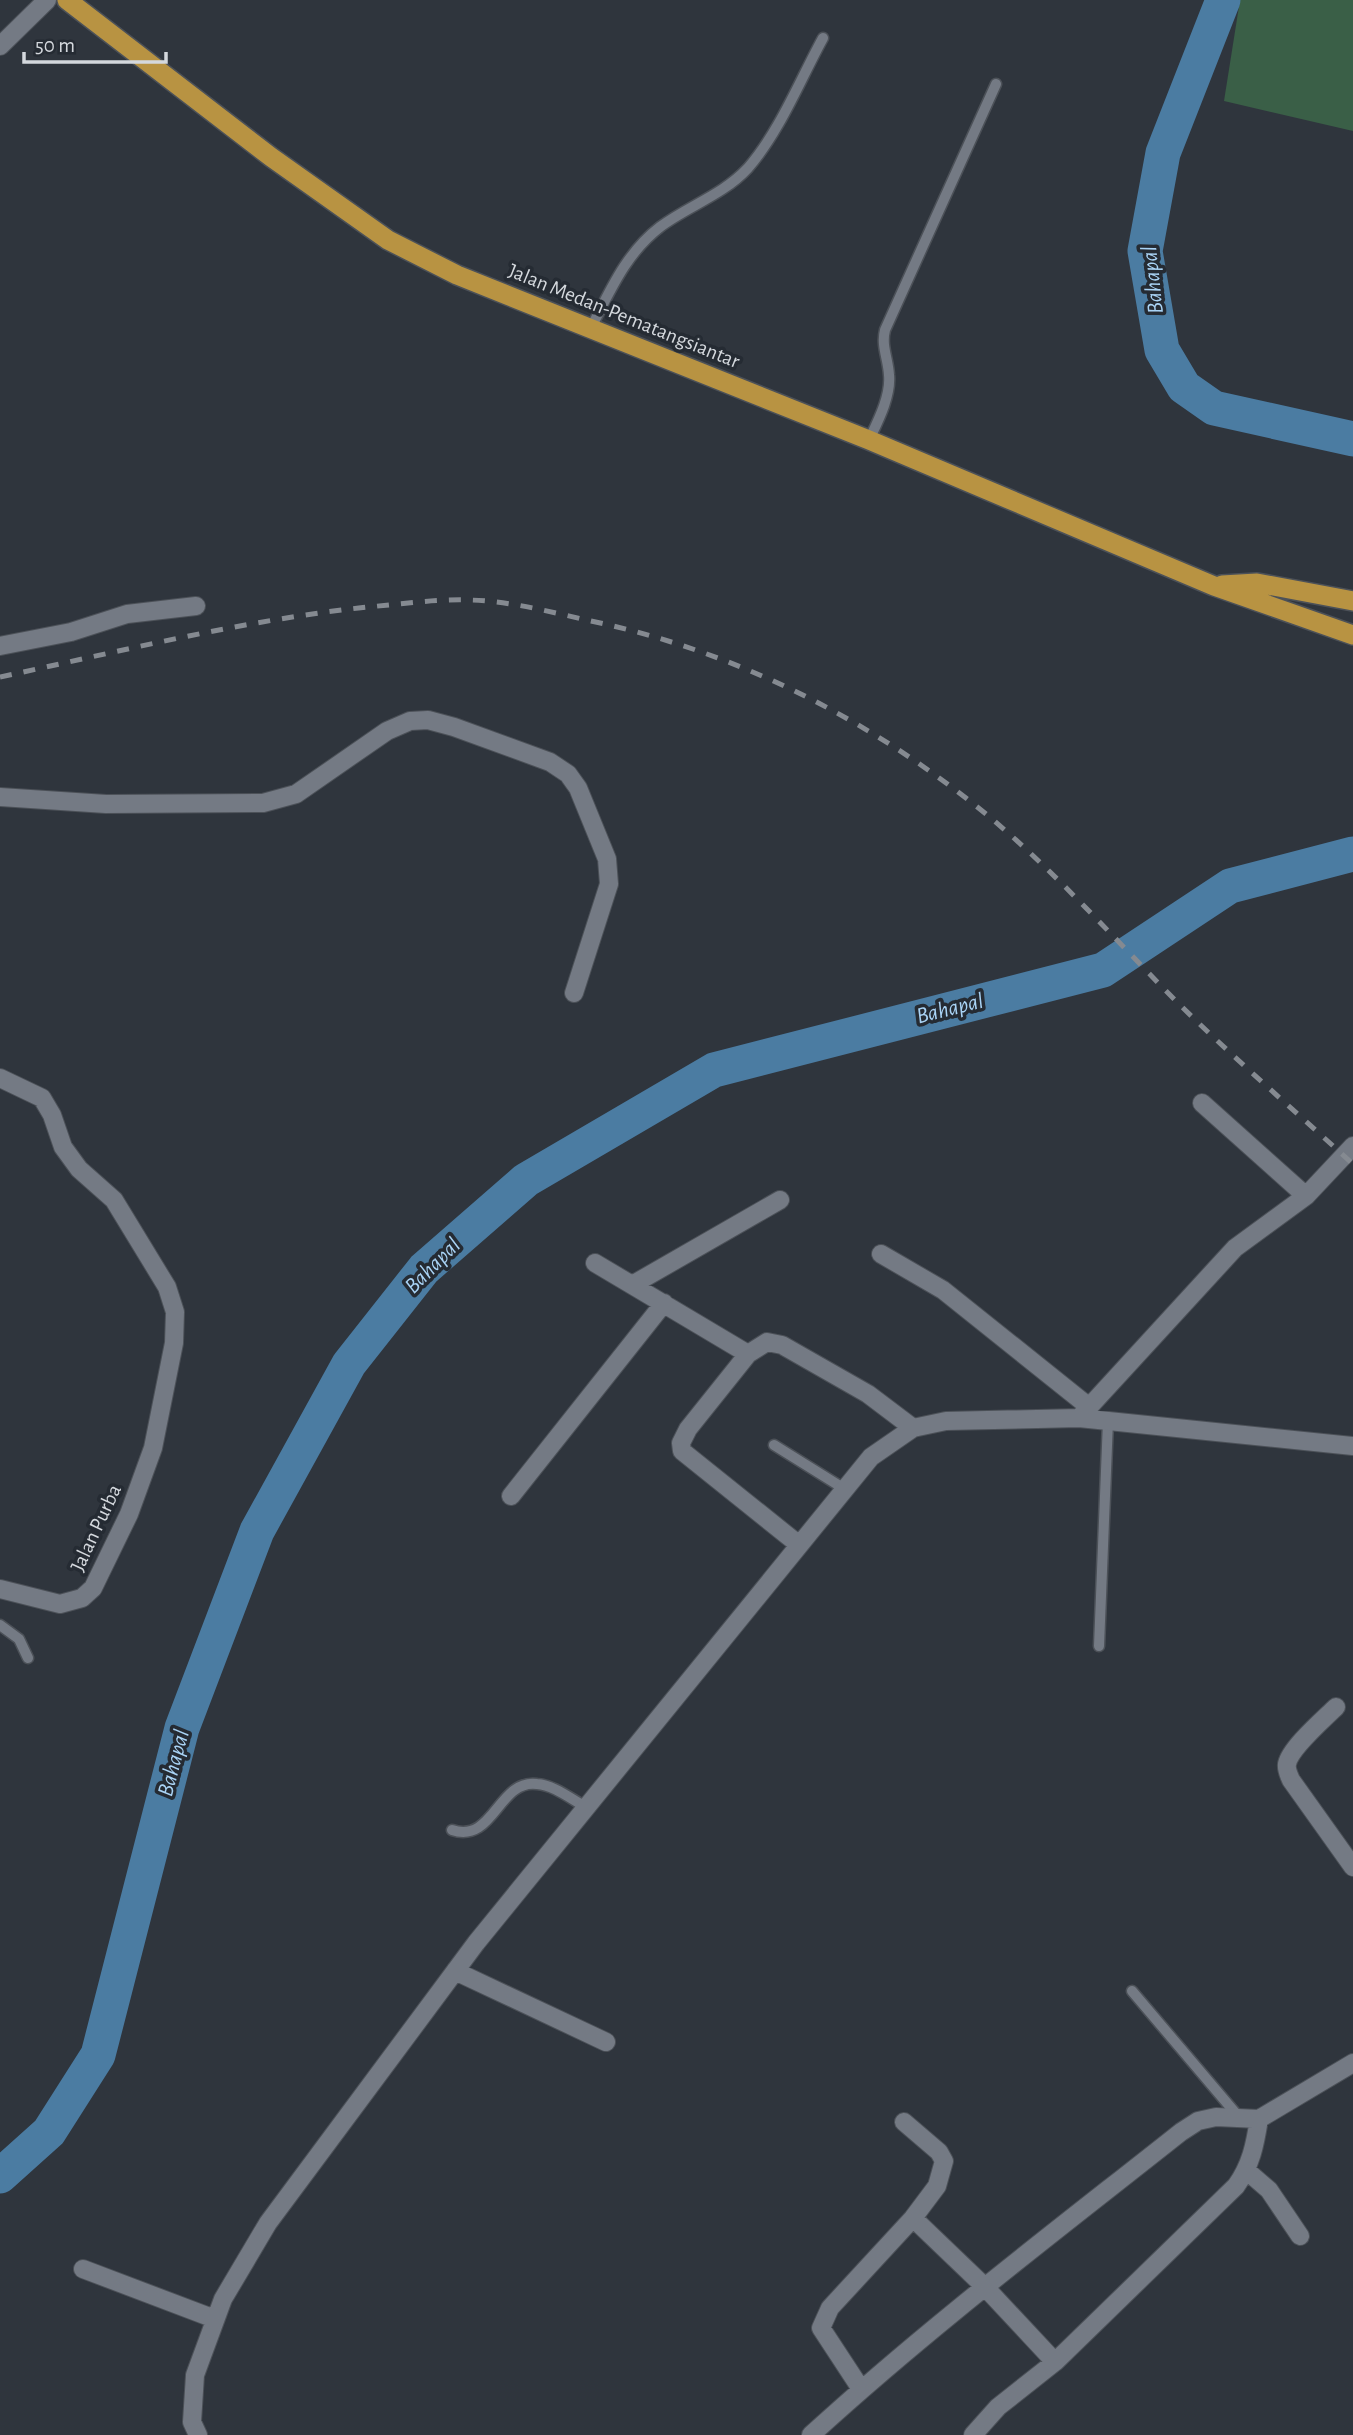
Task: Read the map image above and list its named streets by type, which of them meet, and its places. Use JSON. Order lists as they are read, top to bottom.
{
  "streets": {
    "highway": ["Jalan Medan-Pematangsiantar"],
    "street": ["Jalan Purba"]
  },
  "water": ["Bahapal"],
  "scale_bar": "50 m"
}
